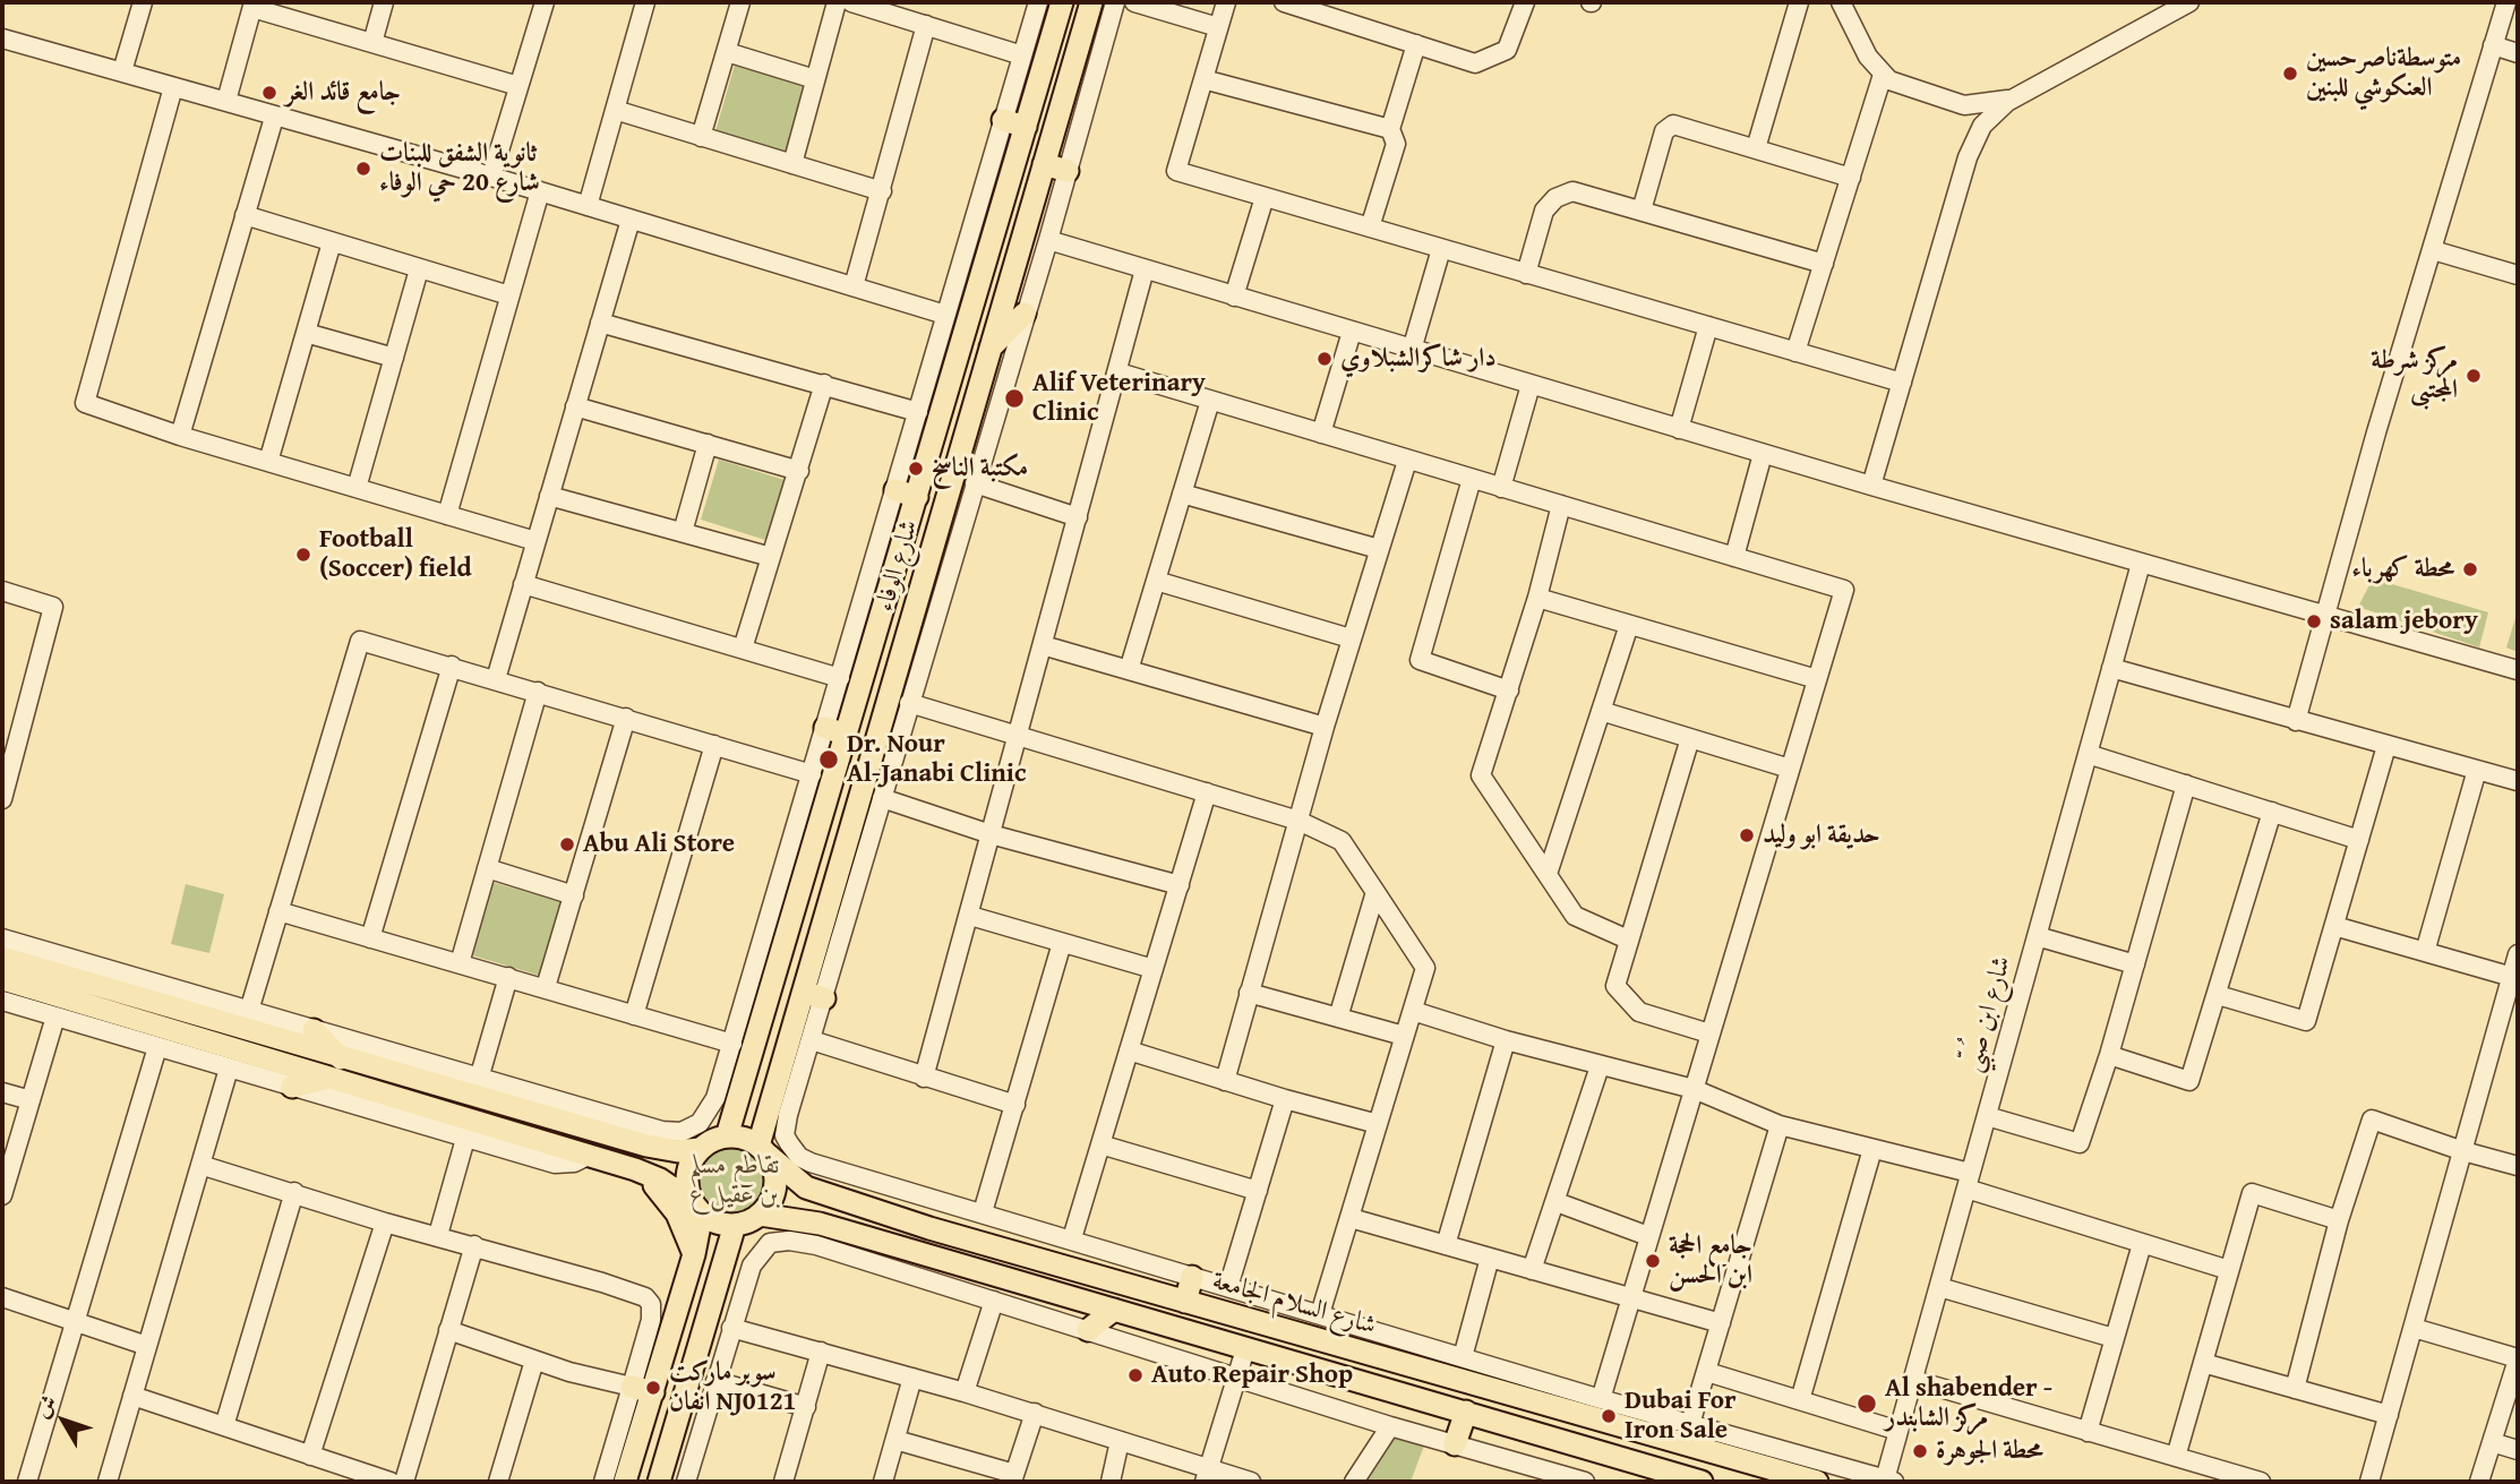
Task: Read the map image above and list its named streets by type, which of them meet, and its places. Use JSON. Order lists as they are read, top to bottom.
{
  "streets": {
    "main road": ["شارع الوفاء", "شارع السلام الجامعة"],
    "street": ["شارع ابن صُبّي"]
  },
  "crossings": [
    ["شارع الوفاء", "شارع السلام الجامعة"]
  ],
  "parks": ["تقاطع مسلم بن عقيل ع"],
  "places": [
    "متوسطةناصرحسين العنكوشي للبنين",
    "جامع قائد الغر",
    "ثانوية الشفق للبنات شارع 20 حي الوفاء",
    "دار شاكرالشبلاوي",
    "مركز شرطة المجتبى",
    "Alif Veterinary Clinic",
    "مكتبة الناسخ",
    "Football (Soccer) field",
    "محطة كهرباء",
    "salam jebory",
    "Dr. Nour Al-Janabi Clinic",
    "حديقة ابو وليد",
    "Abu Ali Store",
    "جامع الحجة ابن الحسن",
    "Auto Repair Shop",
    "سوبر ماركت انفان NJ0121",
    "Al shabender - مركز الشابندر",
    "Dubai For Iron Sale",
    "محطة الجوهرة"
  ],
  "north": "top left"
}
